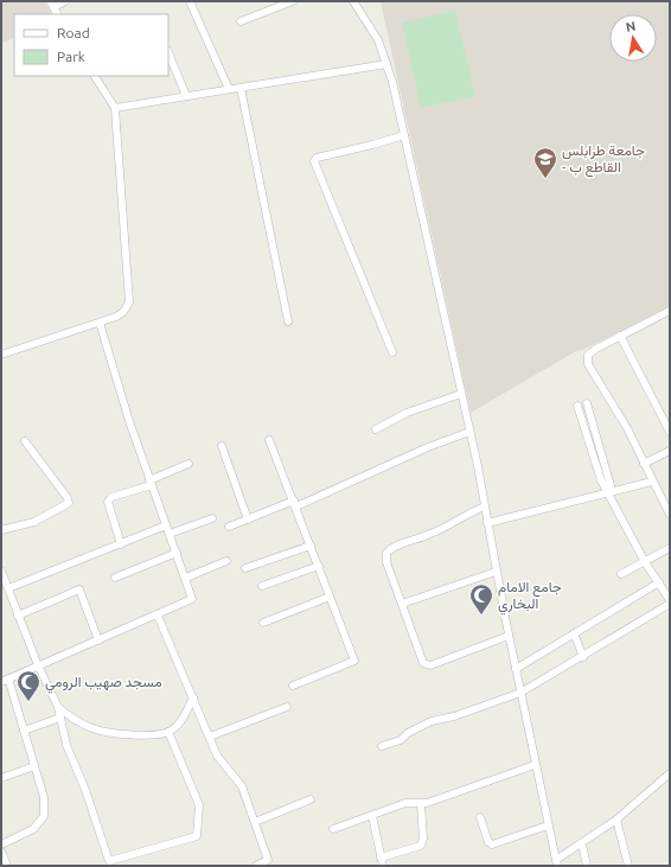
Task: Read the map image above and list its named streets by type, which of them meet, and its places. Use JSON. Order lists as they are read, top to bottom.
{
  "places": {
    "school or university": ["جامعة طرابلس - القاطع ب"],
    "mosque": ["جامع الامام البخاري", "مسجد صهيب الرومي"]
  },
  "legend": ["Road", "Park"],
  "north": "top"
}
